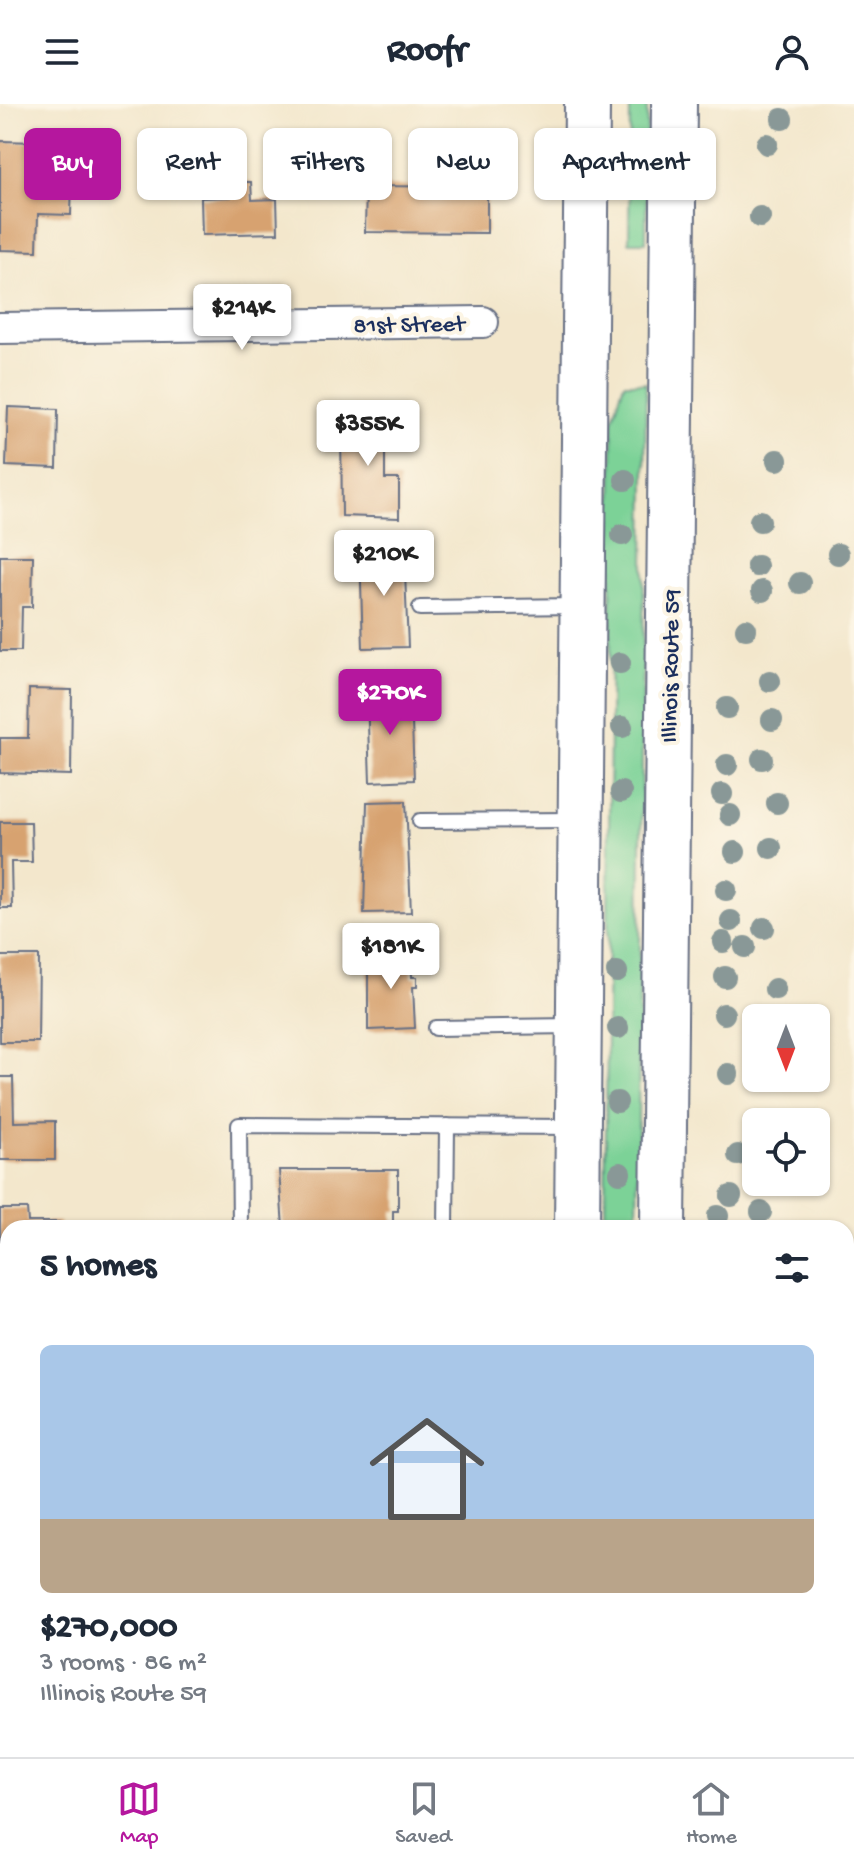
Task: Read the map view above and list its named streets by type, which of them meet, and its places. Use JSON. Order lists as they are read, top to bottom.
{
  "streets": {
    "main road": ["Illinois Route 59"],
    "street": ["81st Street"]
  },
  "north": "bottom",
  "page": {
    "header": "Roofr",
    "chip": [
      "Buy",
      "Rent",
      "Filters",
      "New",
      "Apartment"
    ],
    "price": [
      "$214K",
      "$355K",
      "$210K",
      "$270K",
      "$181K"
    ],
    "heading": "5 homes",
    "list": [
      {
        "name": "$270,000",
        "note": "3 rooms · 86 m² · Illinois Route 59"
      }
    ],
    "tabs": ["Map", "Saved", "Home"]
  }
}
